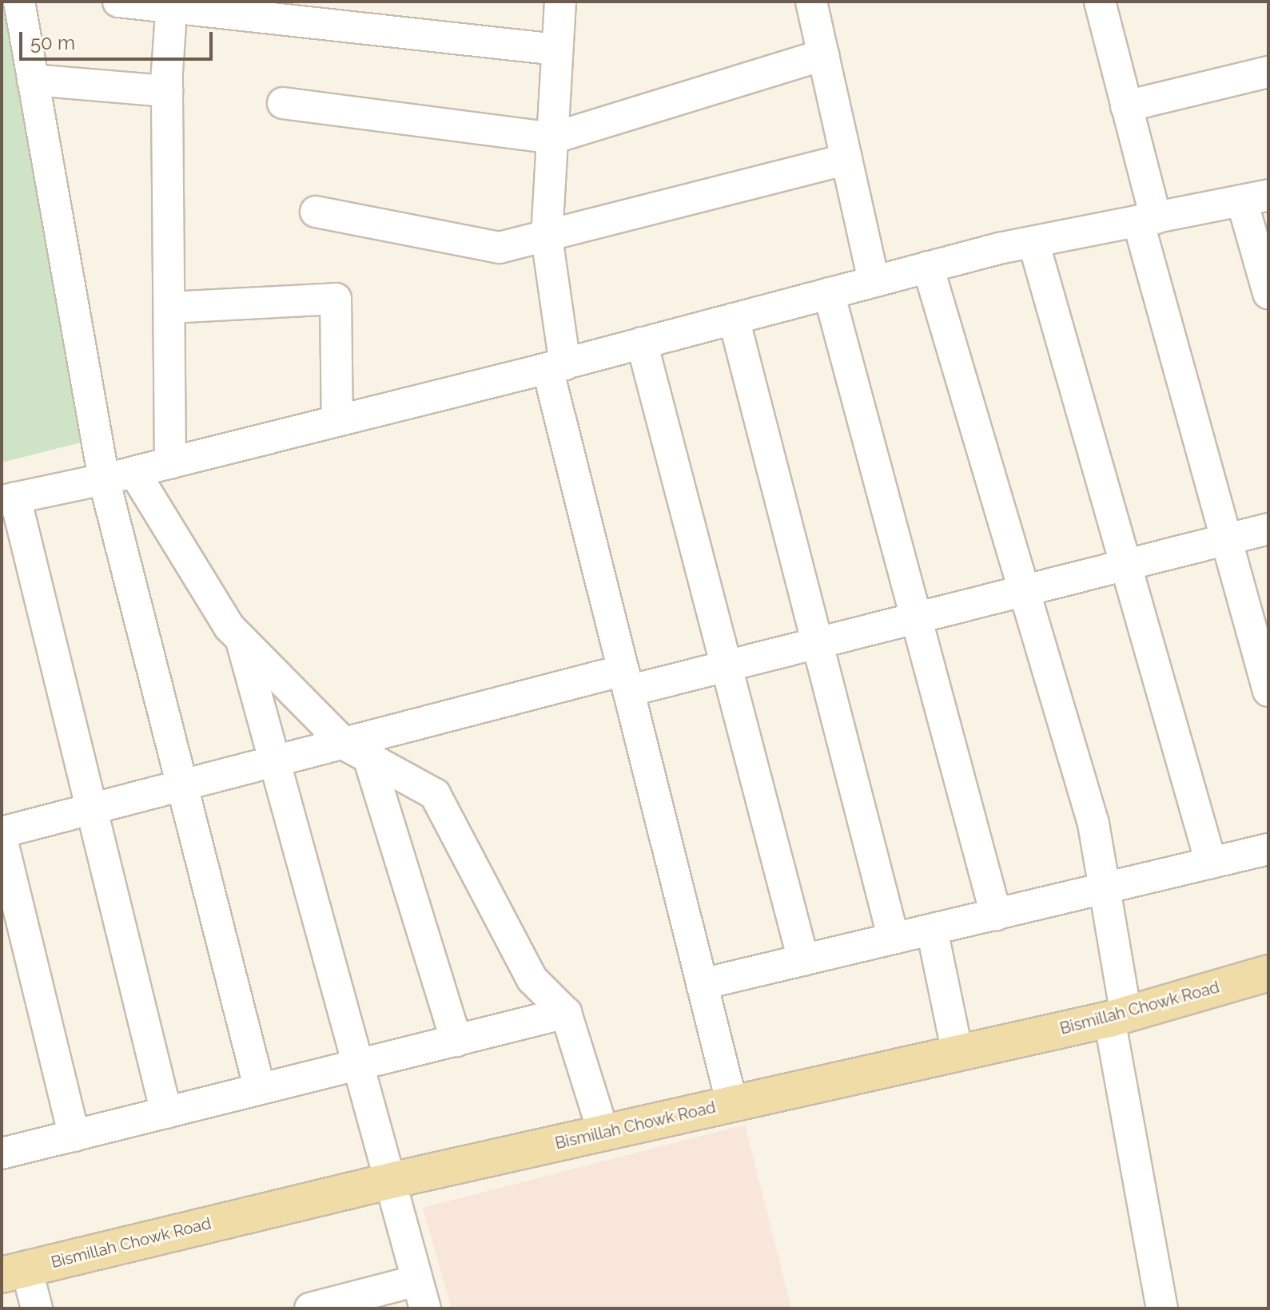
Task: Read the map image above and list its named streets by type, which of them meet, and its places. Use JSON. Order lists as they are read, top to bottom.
{
  "streets": {
    "main road": ["Bismillah Chowk Road"]
  },
  "scale_bar": "50 m"
}
